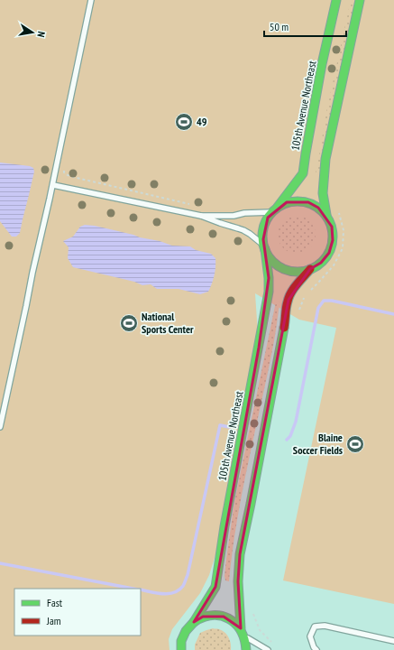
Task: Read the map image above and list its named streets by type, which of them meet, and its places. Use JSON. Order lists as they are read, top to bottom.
{
  "streets": {
    "street": ["105th Avenue Northeast"]
  },
  "places": {
    "sports": ["49", "National Sports Center", "Blaine Soccer Fields"]
  },
  "legend": ["Fast", "Jam"],
  "scale_bar": "50 m",
  "north": "right"
}
